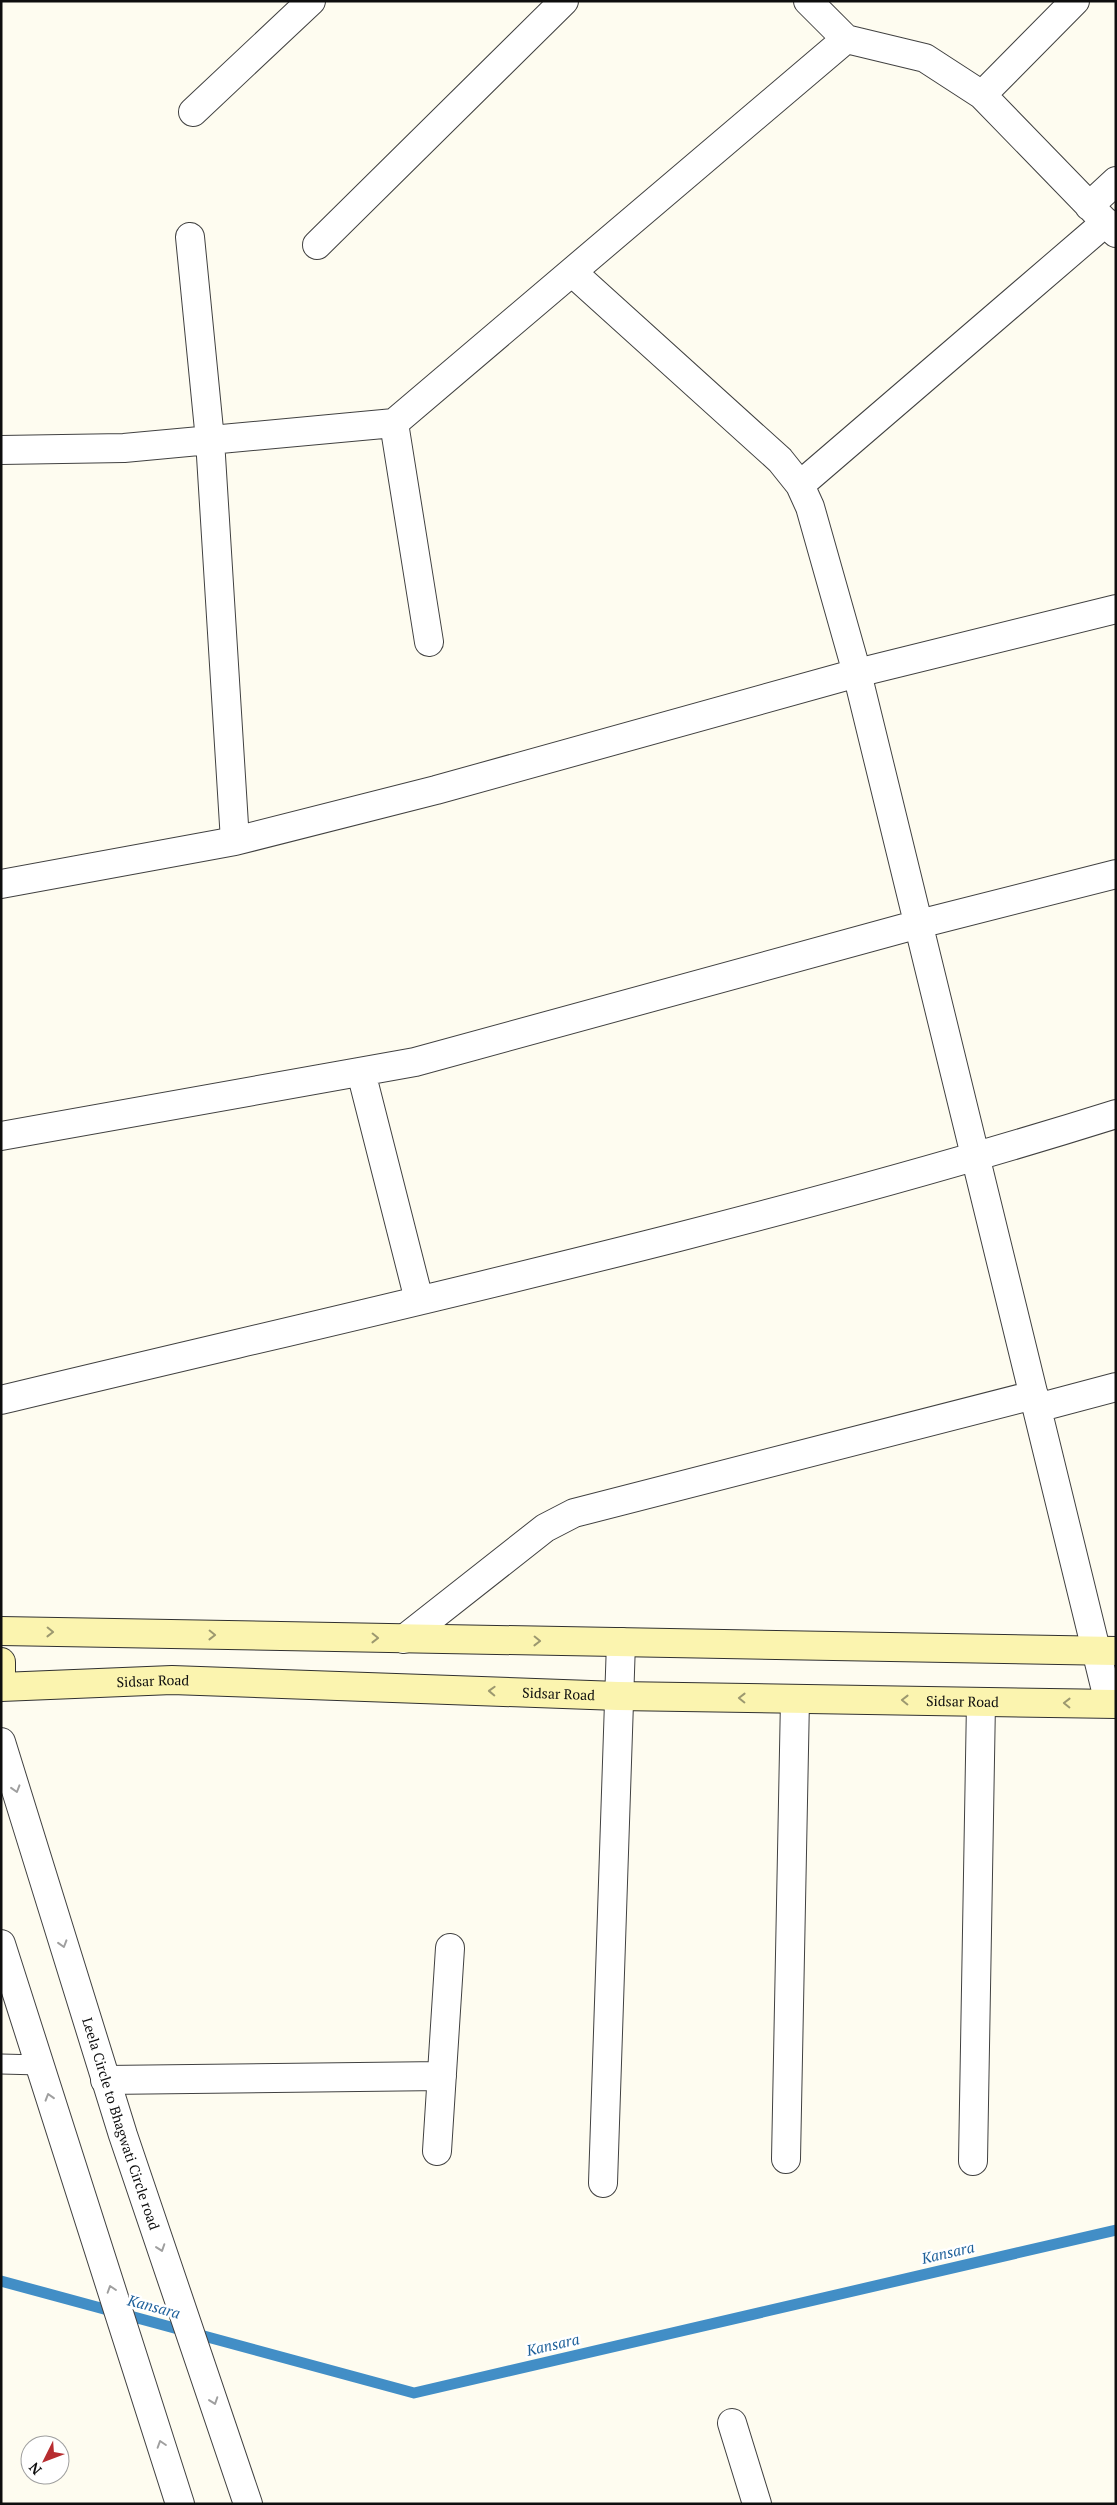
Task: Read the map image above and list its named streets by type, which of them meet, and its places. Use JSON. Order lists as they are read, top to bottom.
{
  "streets": {
    "main road": ["Sidsar Road"],
    "street": ["Leela Circle to Bhagwati Circle road"]
  },
  "water": ["Kansara"],
  "north": "bottom left"
}
